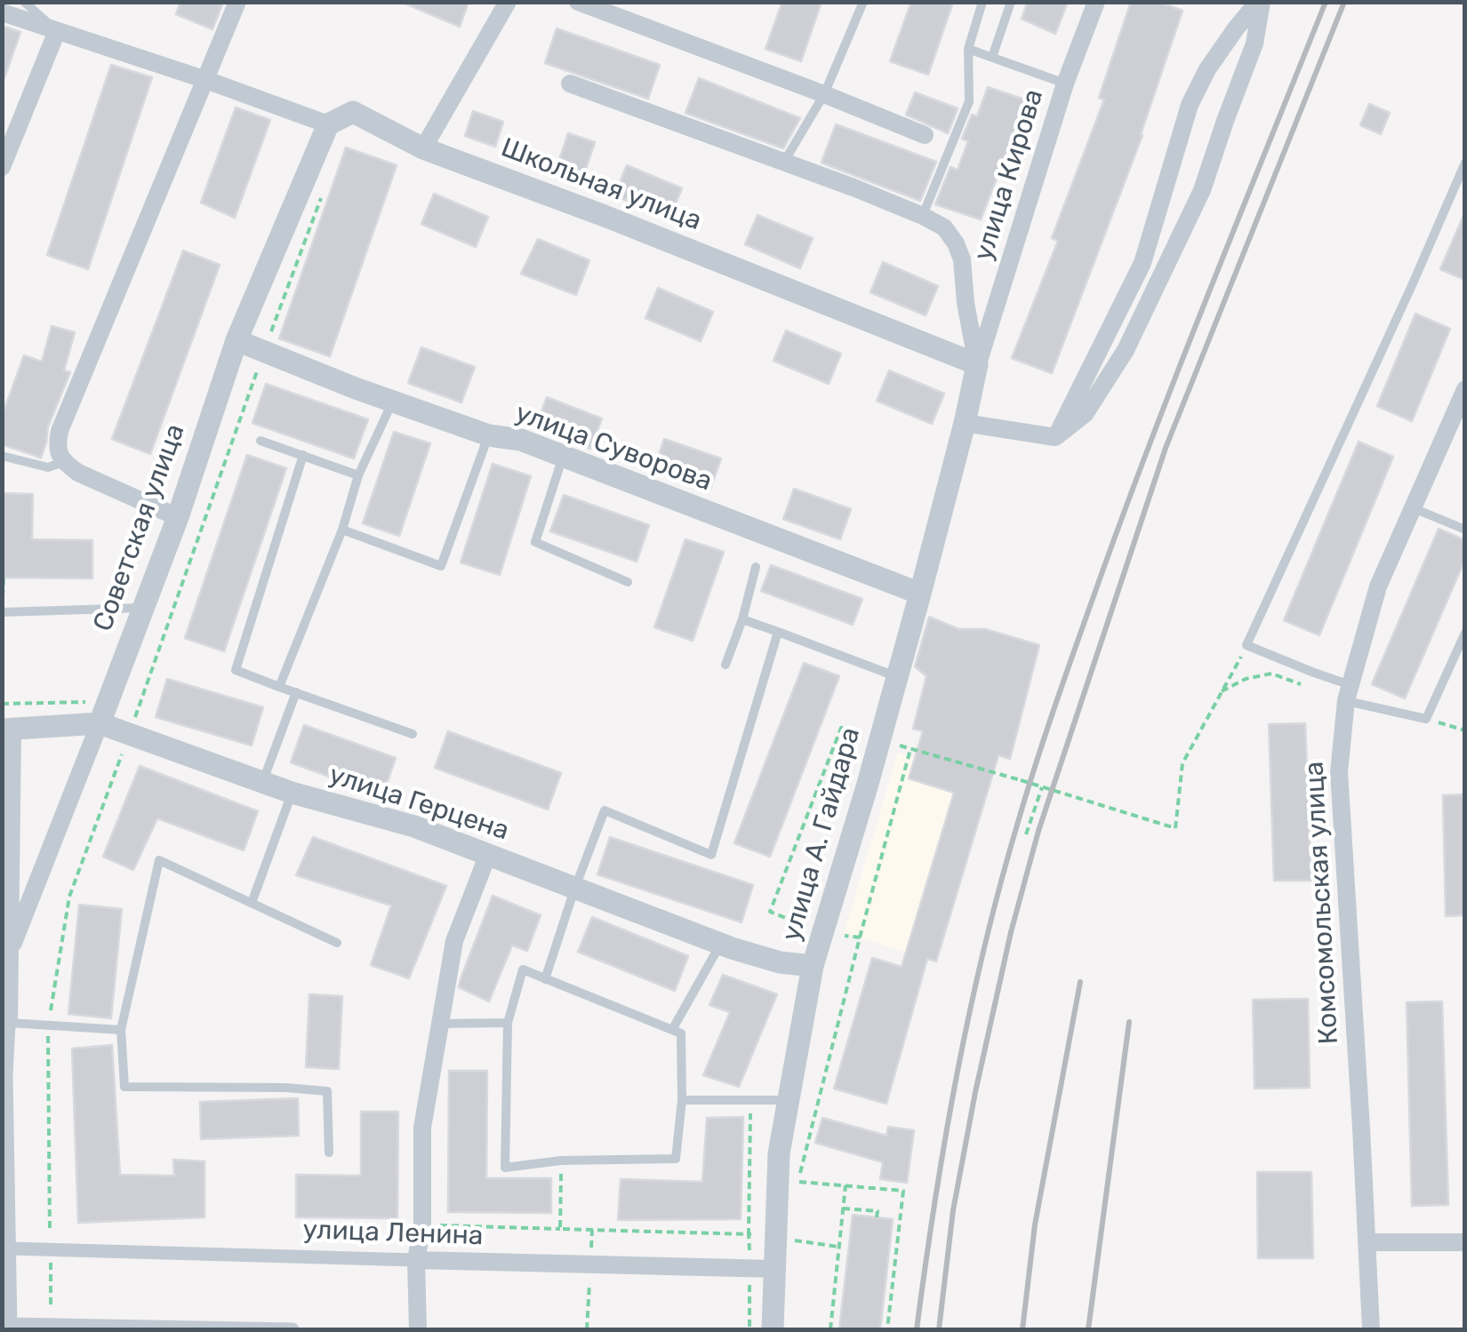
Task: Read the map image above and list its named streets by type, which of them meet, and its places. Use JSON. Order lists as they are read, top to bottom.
{
  "streets": {
    "street": [
      "улица Кирова",
      "Школьная улица",
      "улица Суворова",
      "Советская улица",
      "улица Герцена",
      "улица А. Гайдара",
      "Комсомольская улица",
      "улица Ленина"
    ]
  },
  "crossings": [
    ["улица Кирова", "Школьная улица"],
    ["улица Кирова", "улица А. Гайдара"],
    ["Школьная улица", "Советская улица"],
    ["Школьная улица", "улица А. Гайдара"],
    ["улица Суворова", "Советская улица"],
    ["улица Суворова", "улица А. Гайдара"],
    ["Советская улица", "улица Герцена"],
    ["Советская улица", "улица Ленина"],
    ["улица Герцена", "улица А. Гайдара"],
    ["улица А. Гайдара", "улица Ленина"]
  ]
}
